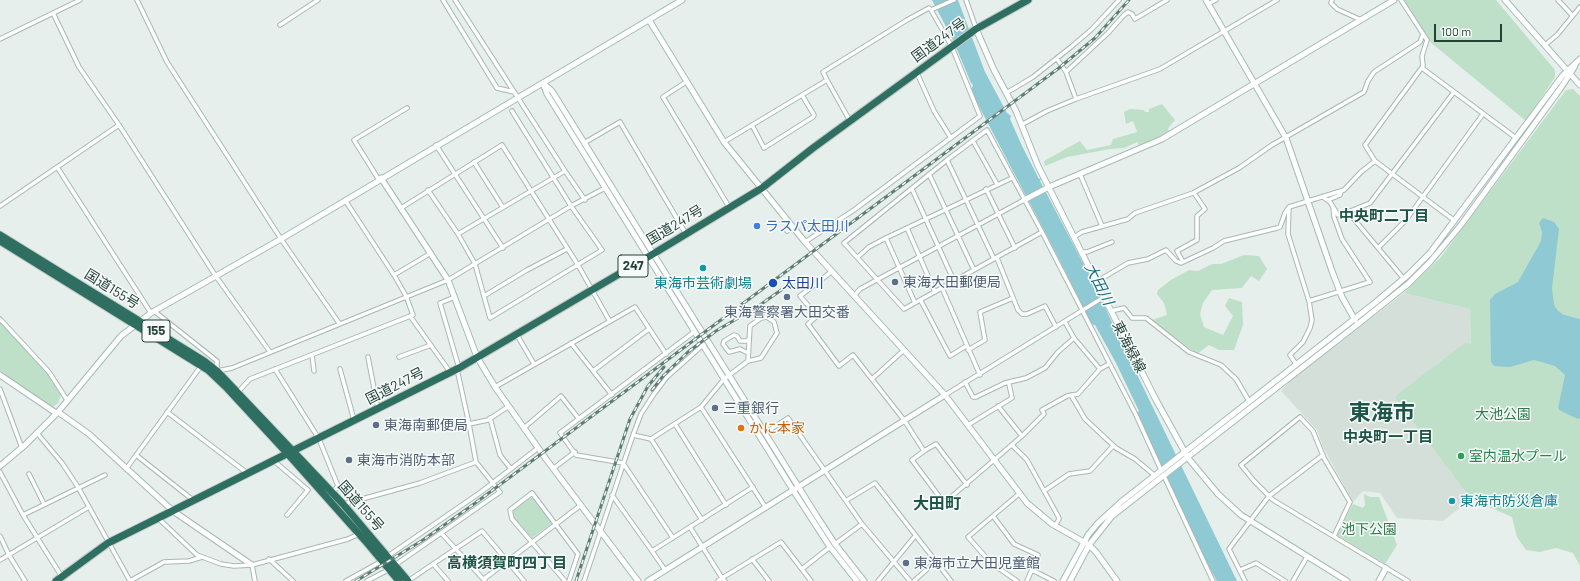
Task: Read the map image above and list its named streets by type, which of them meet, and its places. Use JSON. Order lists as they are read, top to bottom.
{
  "streets": {
    "highway": [
      "国道247号",
      "247",
      "国道155号",
      "155"
    ],
    "street": ["東海緑線"]
  },
  "crossings": [
    ["国道247号", "国道155号"],
    ["国道247号", "東海緑線"]
  ],
  "districts": [
    "中央町二丁目",
    "東海市",
    "中央町一丁目",
    "大田町",
    "高横須賀町四丁目"
  ],
  "water": ["大田川"],
  "parks": ["大池公園", "池下公園"],
  "places": [
    "ラスパ太田川",
    "東海市芸術劇場",
    "東海大田郵便局",
    "太田川",
    "東海警察署大田交番",
    "三重銀行",
    "東海南郵便局",
    "かに本家",
    "室内温水プール",
    "東海市消防本部",
    "東海市防災倉庫",
    "東海市立大田児童館"
  ],
  "scale_bar": "100 m"
}
